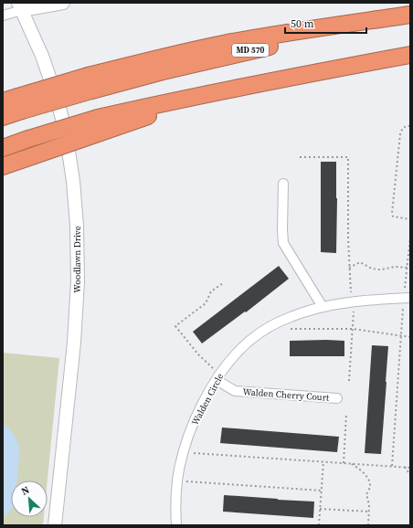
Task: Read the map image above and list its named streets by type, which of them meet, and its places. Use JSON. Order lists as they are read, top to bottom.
{
  "streets": {
    "highway": ["MD 570"],
    "main road": ["Woodlawn Drive"],
    "street": ["Walden Cherry Court", "Walden Circle"]
  },
  "crossings": [
    ["Walden Cherry Court", "Walden Circle"]
  ],
  "scale_bar": "50 m",
  "north": "top left"
}
